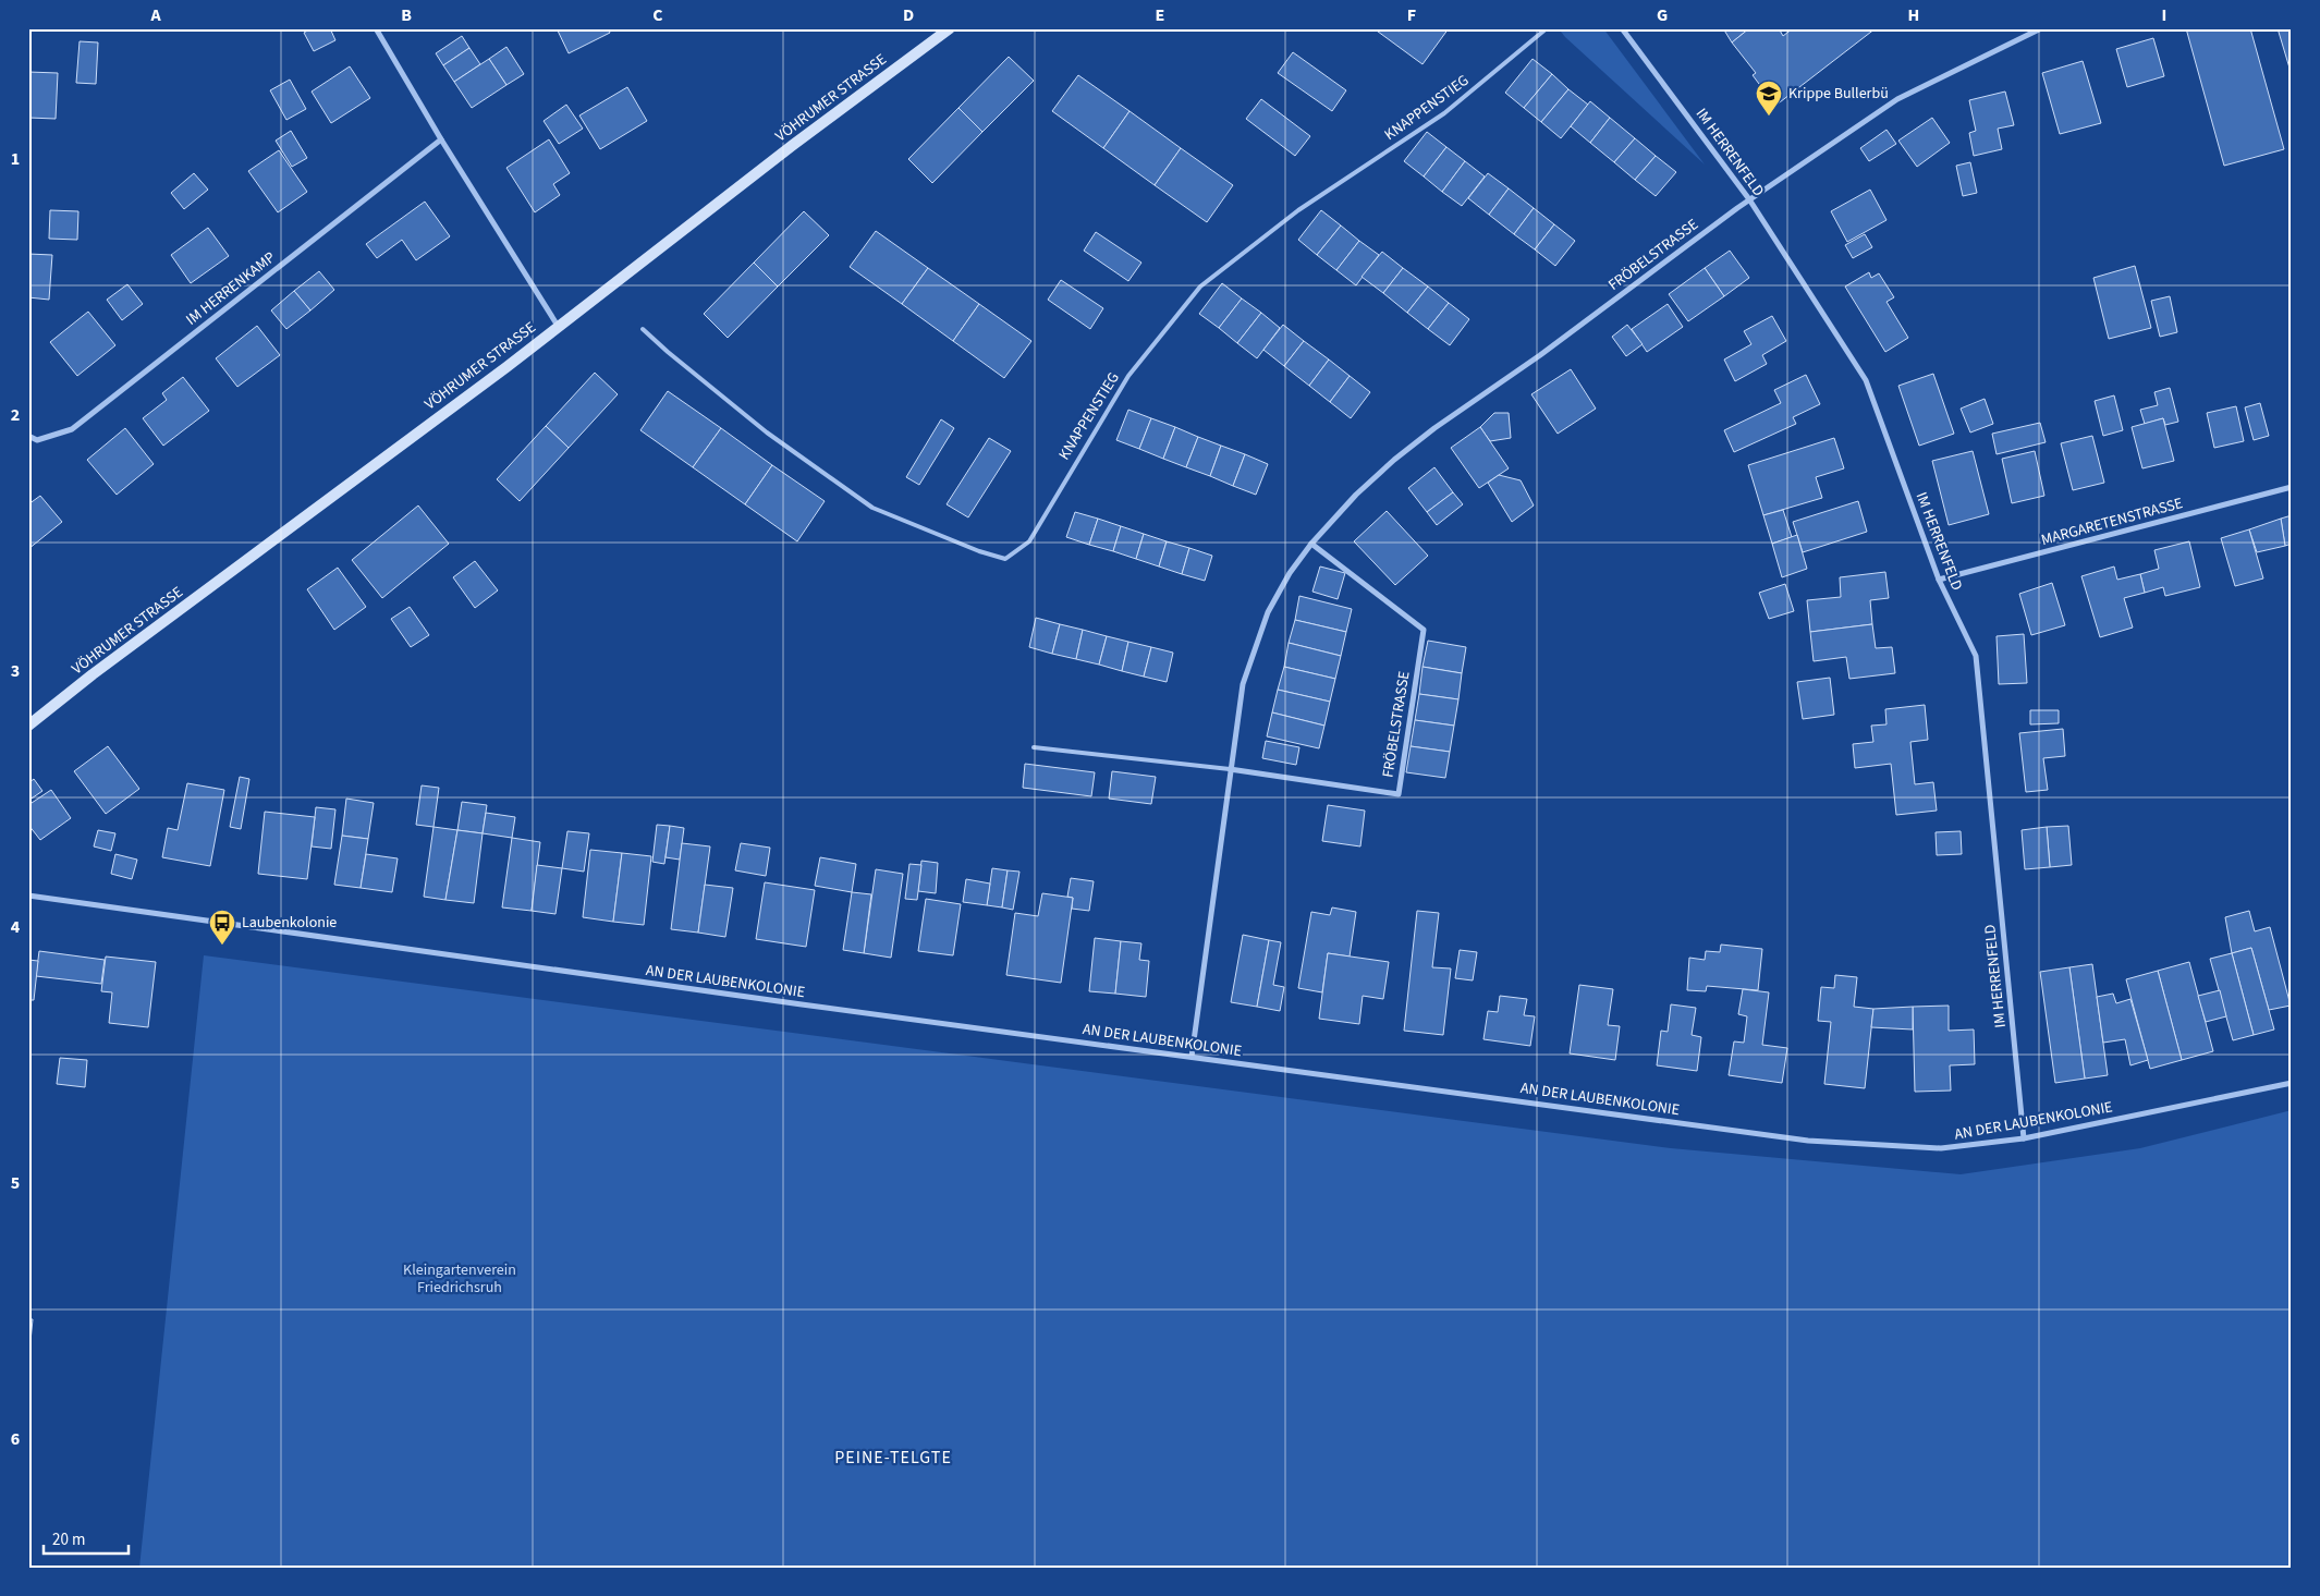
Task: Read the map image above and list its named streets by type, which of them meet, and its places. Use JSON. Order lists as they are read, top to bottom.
{
  "streets": {
    "main road": ["VÖHRUMER STRASSE"],
    "street": [
      "IM HERRENFELD",
      "FRÖBELSTRASSE",
      "IM HERRENKAMP",
      "MARGARETENSTRASSE",
      "AN DER LAUBENKOLONIE"
    ],
    "lane": ["KNAPPENSTIEG"]
  },
  "crossings": [
    ["IM HERRENFELD", "FRÖBELSTRASSE"],
    ["IM HERRENFELD", "MARGARETENSTRASSE"],
    ["IM HERRENFELD", "AN DER LAUBENKOLONIE"],
    ["FRÖBELSTRASSE", "AN DER LAUBENKOLONIE"]
  ],
  "districts": ["PEINE-TELGTE"],
  "parks": ["Kleingartenverein Friedrichsruh"],
  "places": {
    "school or university": ["Krippe Bullerbü"],
    "bus stop": ["Laubenkolonie"]
  },
  "scale_bar": "20 m",
  "grid": {
    "columns": [
      "A",
      "B",
      "C",
      "D",
      "E",
      "F",
      "G",
      "H",
      "I"
    ],
    "rows": [
      "1",
      "2",
      "3",
      "4",
      "5",
      "6"
    ]
  }
}
